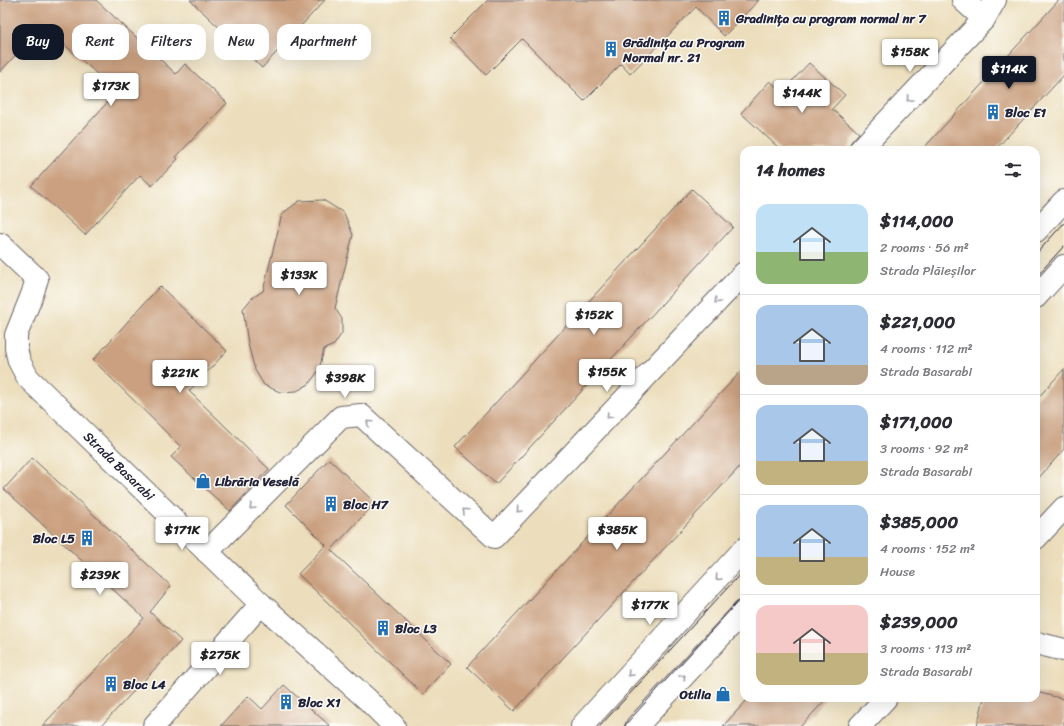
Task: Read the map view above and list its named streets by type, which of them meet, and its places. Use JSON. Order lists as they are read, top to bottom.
{
  "streets": {
    "street": ["Strada Basarabi"]
  },
  "places": {
    "building": [
      "Gradinița cu program normal nr 7",
      "Grădinița cu Program Normal nr. 21",
      "Bloc E1",
      "Bloc H7",
      "Bloc L5",
      "Bloc L3",
      "Bloc L4",
      "Bloc X1"
    ],
    "shop": ["Librăria Veselă", "Otilia"]
  },
  "page": {
    "chip": [
      "Buy",
      "Rent",
      "Filters",
      "New",
      "Apartment"
    ],
    "price": [
      "$158K",
      "$114K",
      "$173K",
      "$144K",
      "$133K",
      "$152K",
      "$155K",
      "$221K",
      "$398K",
      "$171K",
      "$385K",
      "$239K",
      "$177K",
      "$275K"
    ],
    "heading": "14 homes",
    "list": [
      {
        "name": "$114,000",
        "note": "2 rooms · 56 m² · Strada Plăieșilor"
      },
      {
        "name": "$221,000",
        "note": "4 rooms · 112 m² · Strada Basarabi"
      },
      {
        "name": "$171,000",
        "note": "3 rooms · 92 m² · Strada Basarabi"
      },
      {
        "name": "$385,000",
        "note": "4 rooms · 152 m² · House"
      },
      {
        "name": "$239,000",
        "note": "3 rooms · 113 m² · Strada Basarabi"
      }
    ]
  }
}
